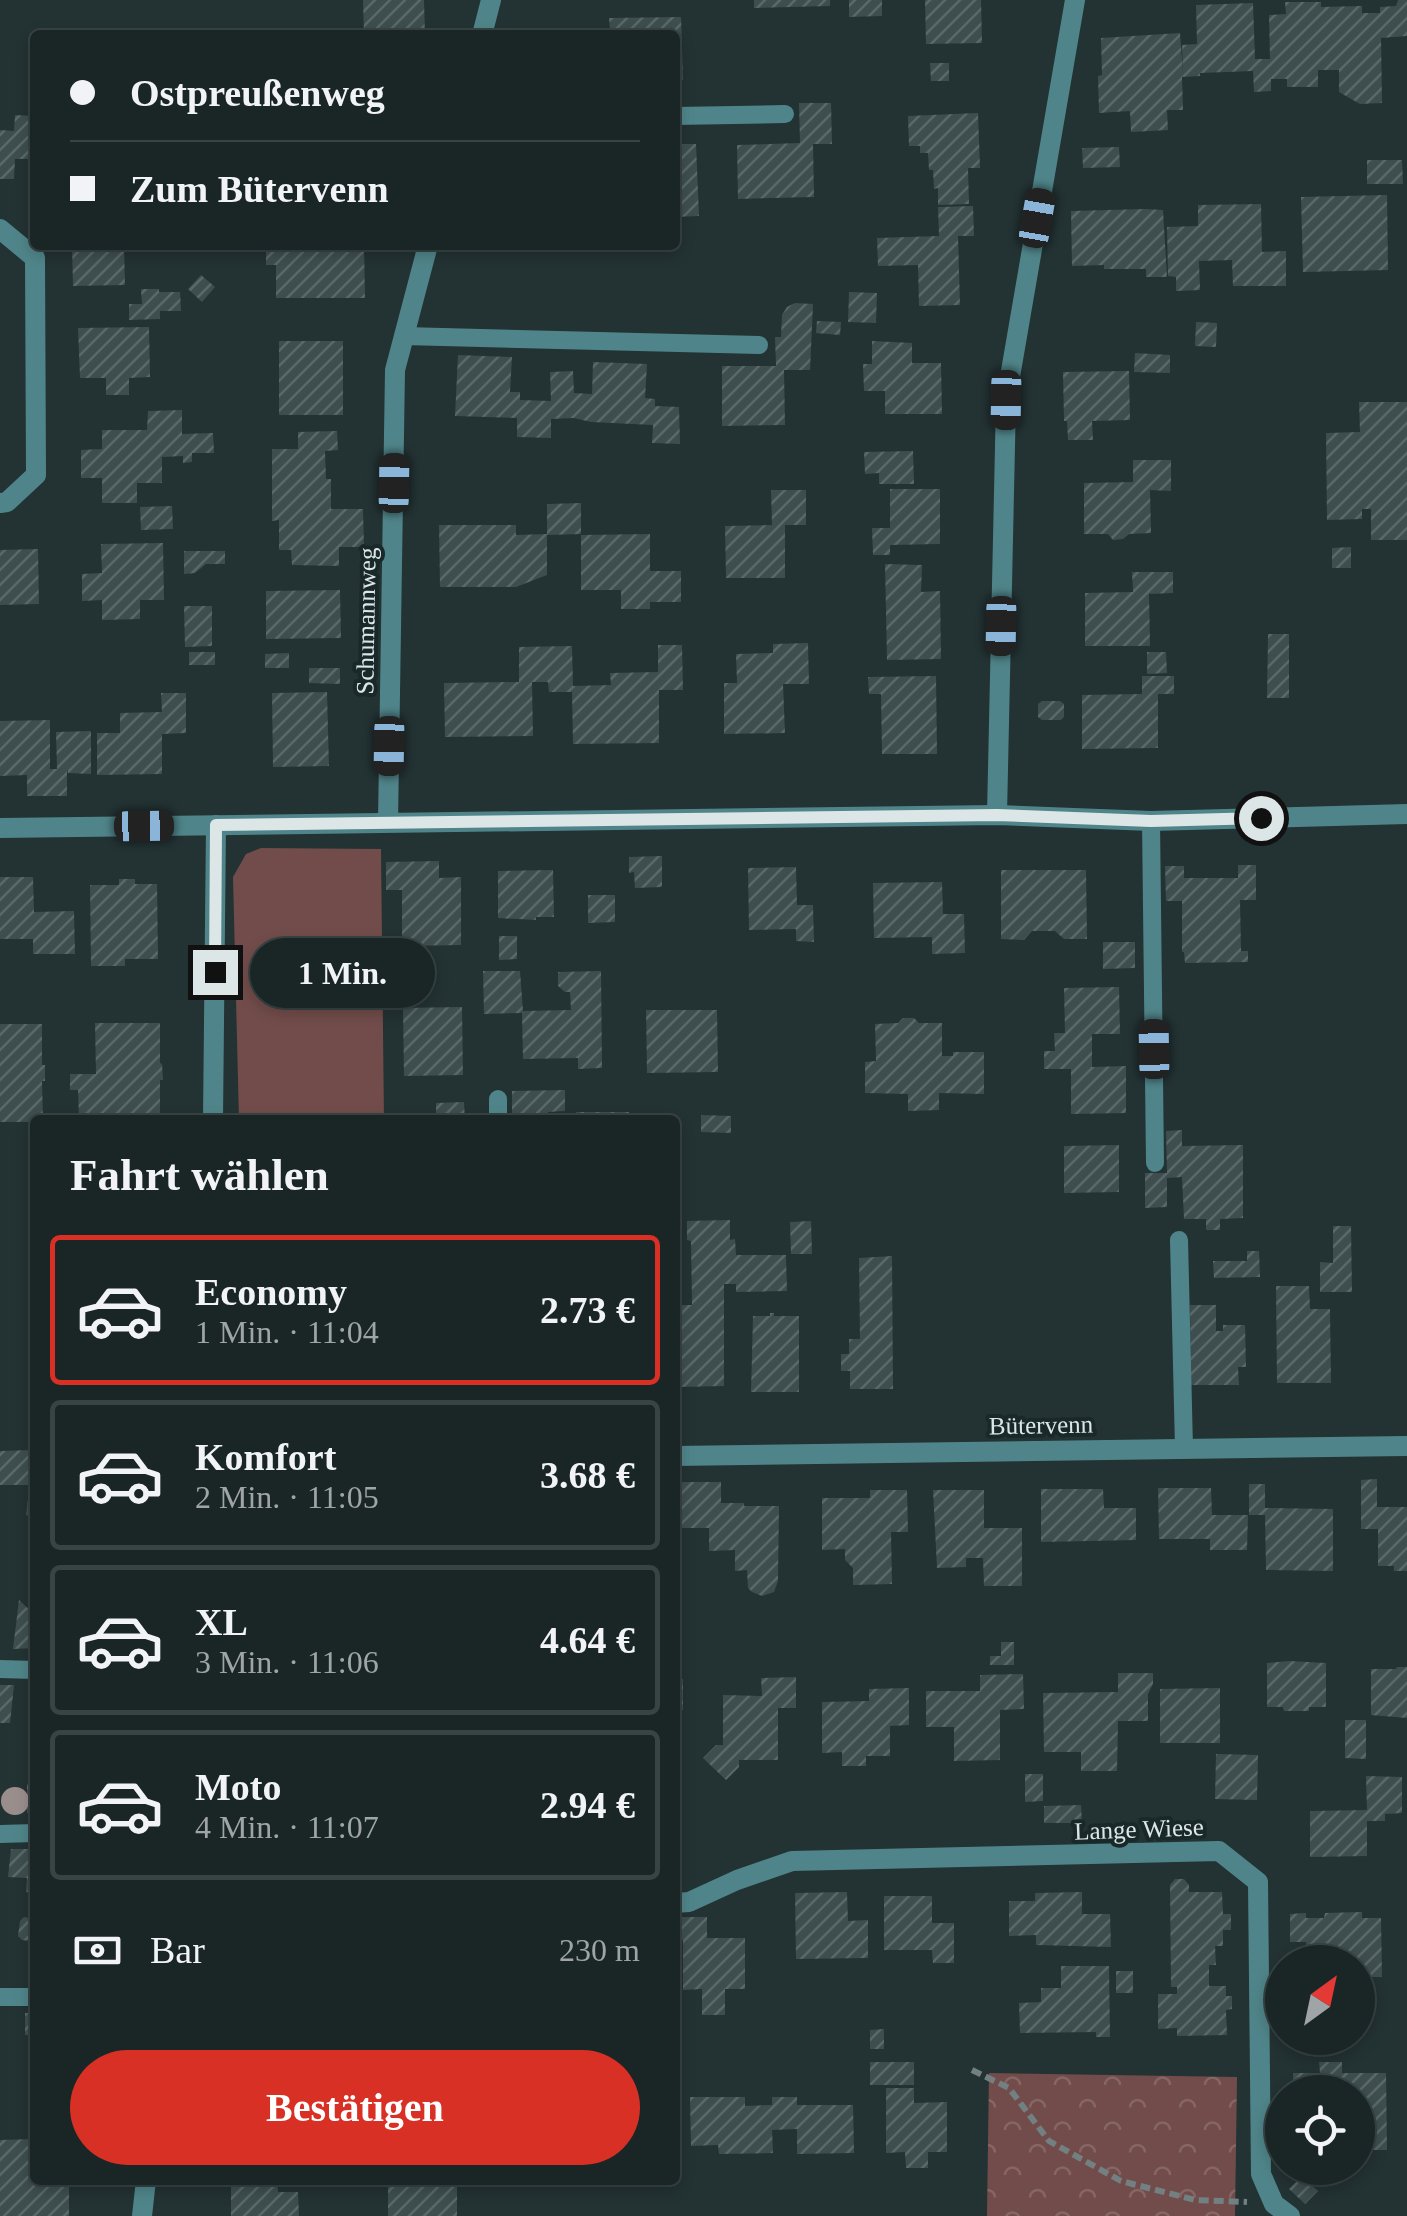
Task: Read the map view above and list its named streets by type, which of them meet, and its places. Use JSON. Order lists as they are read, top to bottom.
{
  "streets": {
    "street": ["Schumannweg", "Bütervenn", "Lange Wiese"]
  },
  "north": "top right",
  "page": {
    "banner": ["Ostpreußenweg", "Zum Bütervenn"],
    "bubble": "1 Min.",
    "heading": "Fahrt wählen",
    "list": [
      {
        "name": "Economy",
        "note": "1 Min. · 11:04",
        "value": "2.73 €"
      },
      {
        "name": "Komfort",
        "note": "2 Min. · 11:05",
        "value": "3.68 €"
      },
      {
        "name": "XL",
        "note": "3 Min. · 11:06",
        "value": "4.64 €"
      },
      {
        "name": "Moto",
        "note": "4 Min. · 11:07",
        "value": "2.94 €"
      }
    ],
    "pay": ["Bar", "230 m"],
    "buttons": "Bestätigen"
  }
}
